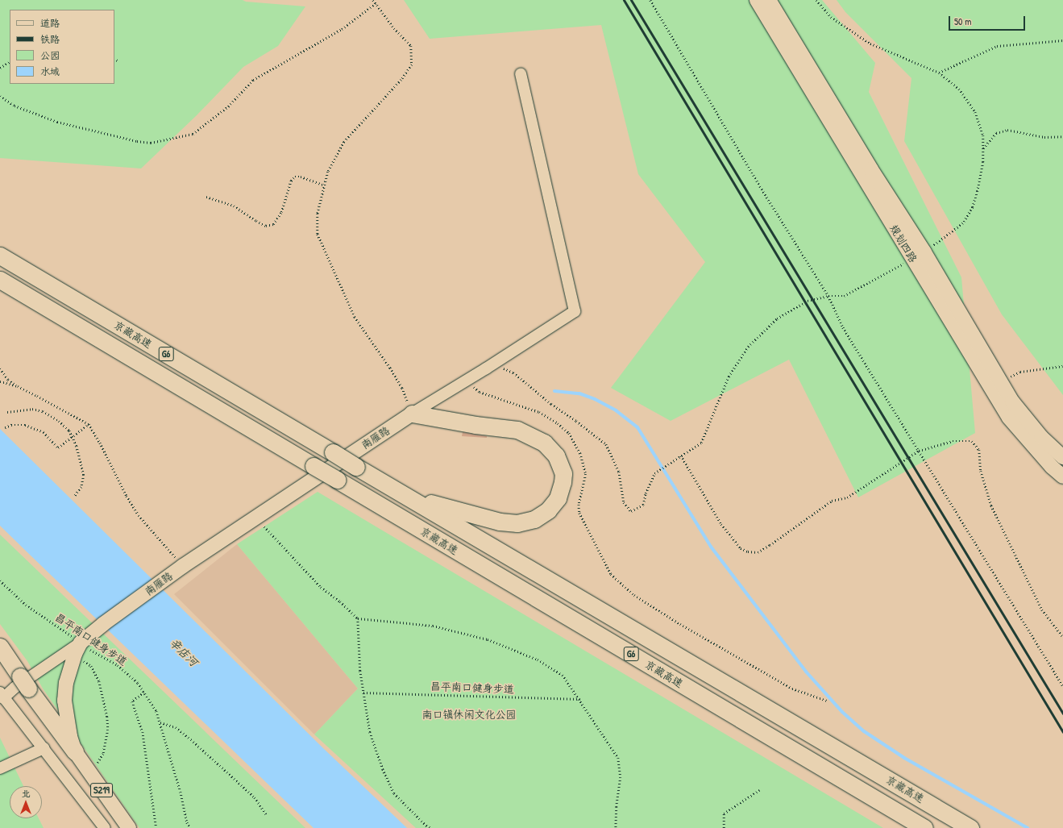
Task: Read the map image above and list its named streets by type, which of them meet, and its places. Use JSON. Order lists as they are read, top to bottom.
{
  "streets": {
    "highway": ["京藏高速", "G6"],
    "main road": ["规划四路", "南雁路", "S219"],
    "path": ["昌平南口健身步道"]
  },
  "crossings": [
    ["南雁路", "昌平南口健身步道"]
  ],
  "water": ["辛店河"],
  "parks": ["南口镇休闲文化公园"],
  "legend": [
    "道路",
    "铁路",
    "公园",
    "水域"
  ],
  "scale_bar": "50 m",
  "north": "top"
}
